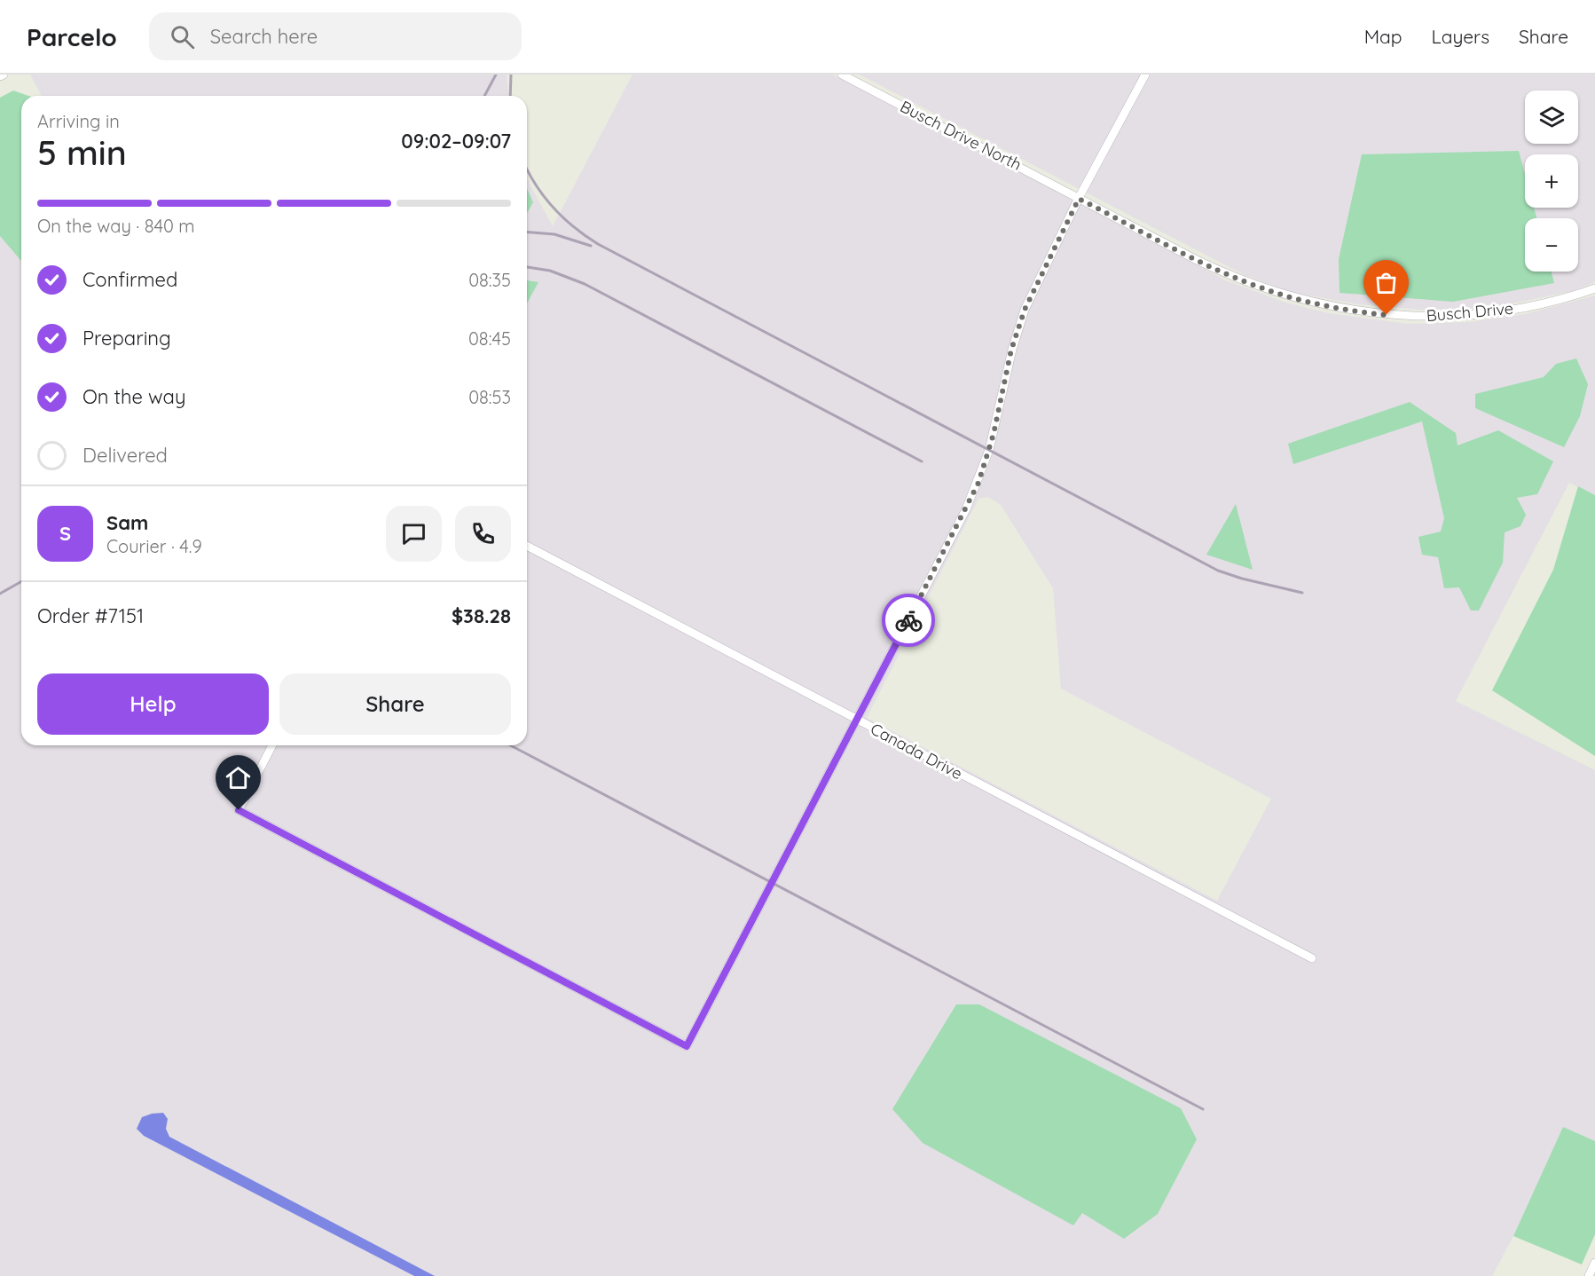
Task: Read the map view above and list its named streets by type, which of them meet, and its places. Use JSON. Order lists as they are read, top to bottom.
{
  "streets": {
    "street": ["Busch Drive North", "Busch Drive", "Canada Drive"]
  },
  "crossings": [
    ["Busch Drive North", "Busch Drive"]
  ],
  "page": {
    "header": "Parcelo",
    "search": "Search here",
    "nav": ["Map", "Layers", "Share"],
    "map_buttons": ["+", "−"],
    "heading": ["5 min", "Arriving in", "09:02–09:07"],
    "panel": [
      "Sam",
      "Courier · 4.9",
      "Order #7151",
      "$38.28"
    ],
    "bar": "On the way · 840 m",
    "list": [
      ["Confirmed", "08:35"],
      ["Preparing", "08:45"],
      ["On the way", "08:53"],
      "Delivered"
    ],
    "round": "S",
    "buttons": ["Help", "Share"]
  }
}
